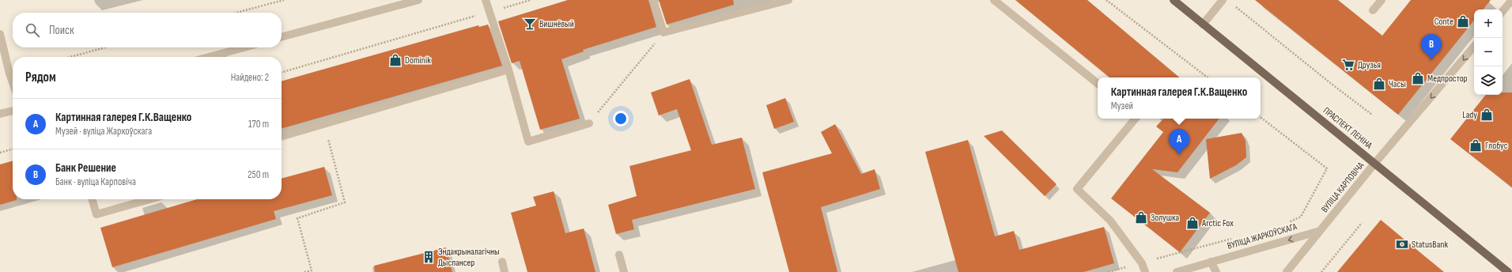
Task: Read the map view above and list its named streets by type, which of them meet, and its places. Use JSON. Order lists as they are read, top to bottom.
{
  "streets": {
    "main road": ["ПРАСПЕКТ ЛЕНІНА"],
    "street": ["ВУЛІЦА КАРПОВІЧА", "ВУЛІЦА ЖАРКОЎСКАГА"]
  },
  "crossings": [
    ["ПРАСПЕКТ ЛЕНІНА", "ВУЛІЦА КАРПОВІЧА"],
    ["ВУЛІЦА КАРПОВІЧА", "ВУЛІЦА ЖАРКОЎСКАГА"]
  ],
  "one_way": ["ВУЛІЦА КАРПОВІЧА", "ВУЛІЦА ЖАРКОЎСКАГА"],
  "places": {
    "shop": [
      "Conte",
      "Dominik",
      "Медпростор",
      "Часы",
      "Lady",
      "Глобус",
      "Золушка",
      "Arctic Fox"
    ],
    "bar": ["Вишнёвый"],
    "supermarket": ["Друзья"],
    "bank": ["StatusBank"],
    "building": ["Эндакрыналагічны Дыспансер"]
  },
  "page": {
    "map_buttons": ["+", "−"],
    "search": "Поиск",
    "pins": ["B", "A"],
    "heading": ["Рядом", "Найдено: 2"],
    "popup": ["Картинная галерея Г.К.Ващенко", "Музей"],
    "list": [
      {
        "mark": "A",
        "name": "Картинная галерея Г.К.Ващенко",
        "note": "Музей · вуліца Жаркоўскага",
        "value": "170 m"
      },
      {
        "mark": "B",
        "name": "Банк Решение",
        "note": "Банк · вуліца Карповіча",
        "value": "250 m"
      }
    ]
  }
}
